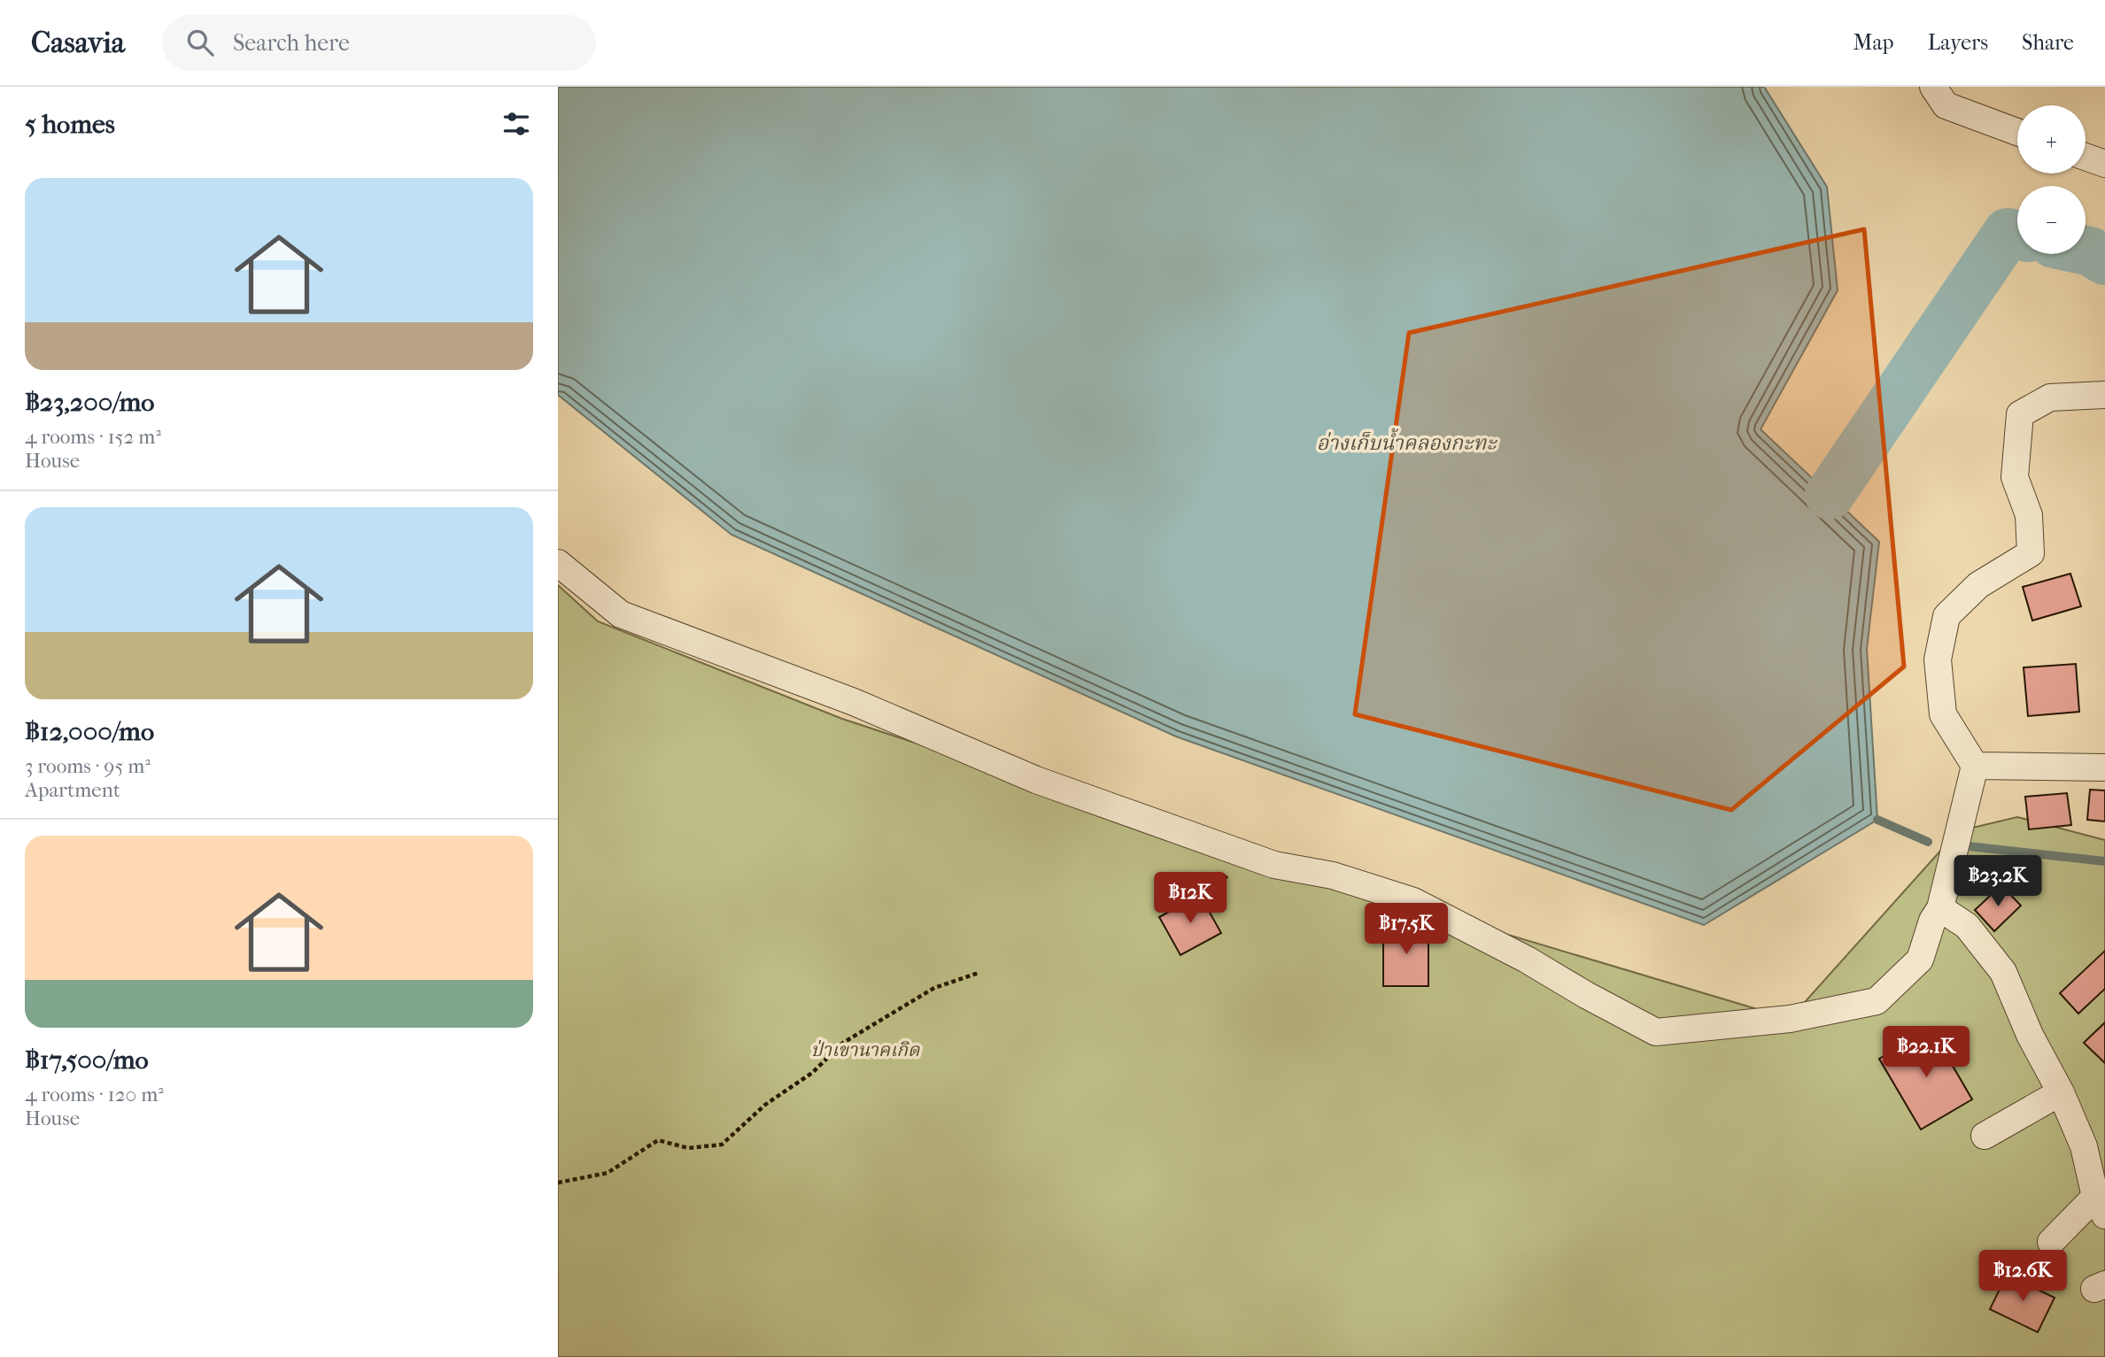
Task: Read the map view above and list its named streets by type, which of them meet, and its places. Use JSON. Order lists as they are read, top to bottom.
{
  "water": ["อ่างเก็บน้ำคลองกะทะ"],
  "parks": ["ป่าเขานาคเกิด"],
  "page": {
    "header": "Casavia",
    "search": "Search here",
    "nav": ["Map", "Layers", "Share"],
    "heading": "5 homes",
    "map_buttons": ["+", "−"],
    "list": [
      {
        "name": "฿23,200/mo",
        "note": "4 rooms · 152 m² · House"
      },
      {
        "name": "฿12,000/mo",
        "note": "3 rooms · 95 m² · Apartment"
      },
      {
        "name": "฿17,500/mo",
        "note": "4 rooms · 120 m² · House"
      }
    ],
    "price": [
      "฿23.2K",
      "฿12K",
      "฿17.5K",
      "฿22.1K",
      "฿12.6K"
    ]
  }
}
